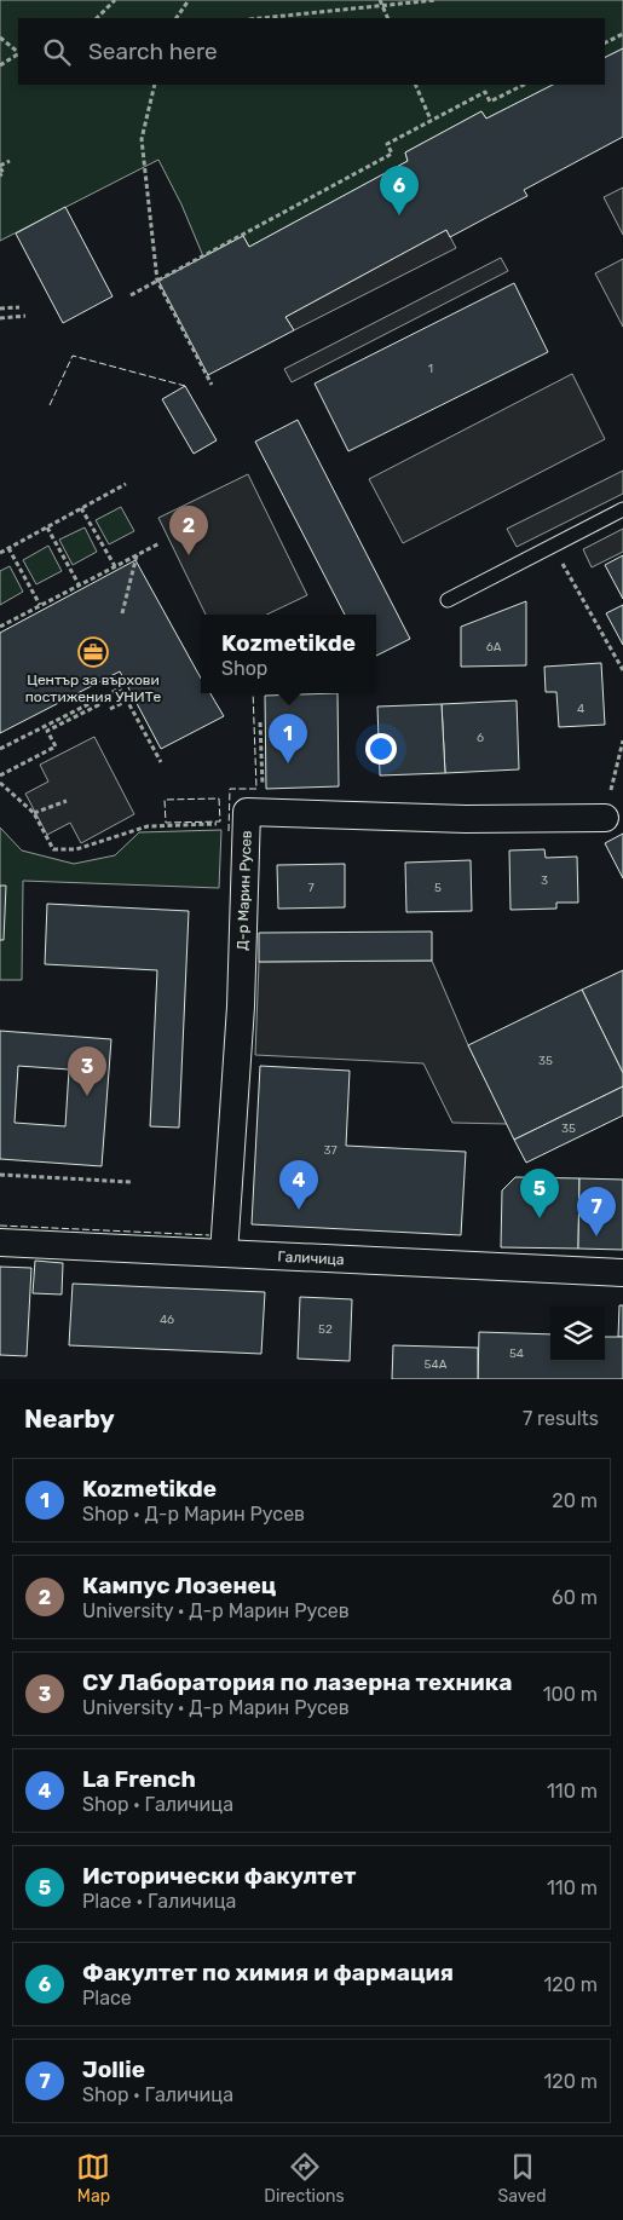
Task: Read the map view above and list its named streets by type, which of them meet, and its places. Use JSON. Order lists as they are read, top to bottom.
{
  "streets": {
    "street": ["Д-р Марин Русев", "Галичица"]
  },
  "crossings": [
    ["Д-р Марин Русев", "Галичица"]
  ],
  "places": {
    "office": ["Център за върхови постижения УНИТе"]
  },
  "house_numbers": [
    "1",
    "6А",
    "4",
    "6",
    "3",
    "7",
    "5",
    "35",
    "35",
    "37",
    "46",
    "52",
    "54",
    "54А"
  ],
  "page": {
    "search": "Search here",
    "pins": [
      "6",
      "2",
      "1",
      "3",
      "4",
      "5",
      "7"
    ],
    "popup": ["Kozmetikde", "Shop"],
    "heading": ["Nearby", "7 results"],
    "list": [
      {
        "mark": "1",
        "name": "Kozmetikde",
        "note": "Shop · Д-р Марин Русев",
        "value": "20 m"
      },
      {
        "mark": "2",
        "name": "Кампус Лозенец",
        "note": "University · Д-р Марин Русев",
        "value": "60 m"
      },
      {
        "mark": "3",
        "name": "СУ Лаборатория по лазерна техника",
        "note": "University · Д-р Марин Русев",
        "value": "100 m"
      },
      {
        "mark": "4",
        "name": "La French",
        "note": "Shop · Галичица",
        "value": "110 m"
      },
      {
        "mark": "5",
        "name": "Исторически факултет",
        "note": "Place · Галичица",
        "value": "110 m"
      },
      {
        "mark": "6",
        "name": "Факултет по химия и фармация",
        "note": "Place",
        "value": "120 m"
      },
      {
        "mark": "7",
        "name": "Jollie",
        "note": "Shop · Галичица",
        "value": "120 m"
      }
    ],
    "nav": ["Map", "Directions", "Saved"]
  }
}
